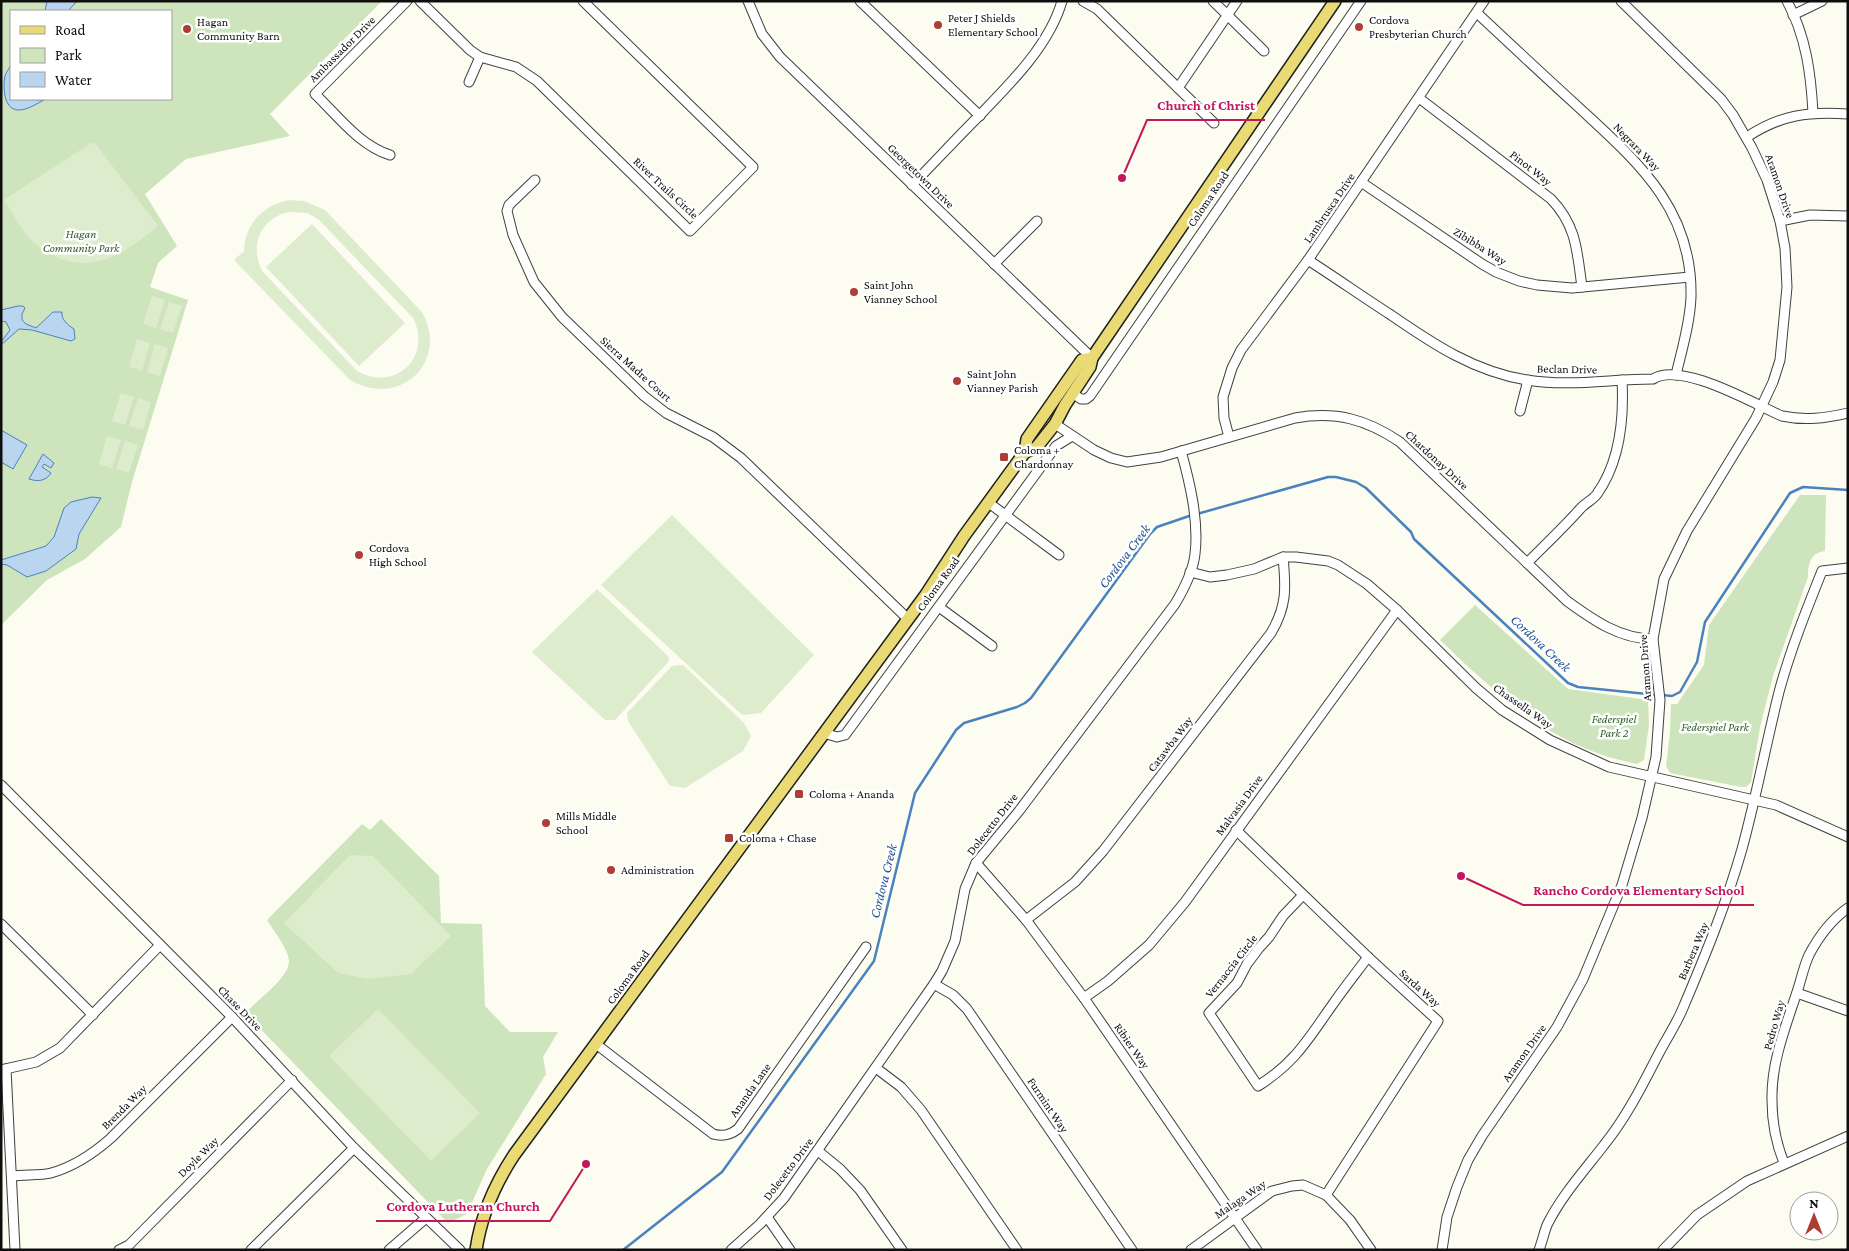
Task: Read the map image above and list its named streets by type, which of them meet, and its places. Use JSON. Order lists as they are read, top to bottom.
{
  "streets": {
    "main road": ["Coloma Road"],
    "street": [
      "Ambassador Drive",
      "Negrara Way",
      "Pinot Way",
      "Georgetown Drive",
      "Aramon Drive",
      "River Trails Circle",
      "Lambrusca Drive",
      "Zibibba Way",
      "Sierra Madre Court",
      "Beclan Drive",
      "Chardonay Drive",
      "Chassella Way",
      "Catawba Way",
      "Malvasia Drive",
      "Dolecetto Drive",
      "Barbera Way",
      "Vernaccia Circle",
      "Sarda Way",
      "Chase Drive",
      "Pedro Way",
      "Ribier Way",
      "Ananda Lane",
      "Furmint Way",
      "Brenda Way",
      "Doyle Way",
      "Malaga Way"
    ]
  },
  "crossings": [
    ["Negrara Way", "Lambrusca Drive"],
    ["Negrara Way", "Zibibba Way"],
    ["Negrara Way", "Beclan Drive"],
    ["Pinot Way", "Lambrusca Drive"],
    ["Pinot Way", "Zibibba Way"],
    ["Georgetown Drive", "Coloma Road"],
    ["Aramon Drive", "Beclan Drive"],
    ["Aramon Drive", "Chardonay Drive"],
    ["Aramon Drive", "Chassella Way"],
    ["Coloma Road", "Sierra Madre Court"],
    ["Coloma Road", "Chardonay Drive"],
    ["Coloma Road", "Ananda Lane"],
    ["Lambrusca Drive", "Zibibba Way"],
    ["Lambrusca Drive", "Beclan Drive"],
    ["Lambrusca Drive", "Chardonay Drive"],
    ["Chardonay Drive", "Dolecetto Drive"],
    ["Chassella Way", "Catawba Way"],
    ["Chassella Way", "Malvasia Drive"],
    ["Chassella Way", "Dolecetto Drive"],
    ["Chassella Way", "Barbera Way"],
    ["Catawba Way", "Ribier Way"],
    ["Malvasia Drive", "Sarda Way"],
    ["Malvasia Drive", "Ribier Way"],
    ["Dolecetto Drive", "Ribier Way"],
    ["Dolecetto Drive", "Furmint Way"],
    ["Vernaccia Circle", "Sarda Way"],
    ["Sarda Way", "Malaga Way"],
    ["Chase Drive", "Brenda Way"],
    ["Chase Drive", "Doyle Way"],
    ["Ribier Way", "Malaga Way"]
  ],
  "water": ["Cordova Creek"],
  "parks": ["Hagan Community Park", "Federspiel Park 2", "Federspiel Park"],
  "places": {
    "other": [
      "Peter J Shields Elementary School",
      "Cordova Presbyterian Church",
      "Hagan Community Barn",
      "Church of Christ",
      "Saint John Vianney School",
      "Saint John Vianney Parish",
      "Cordova High School",
      "Mills Middle School",
      "Administration",
      "Rancho Cordova Elementary School",
      "Cordova Lutheran Church"
    ],
    "transit": ["Coloma + Chardonnay", "Coloma + Ananda", "Coloma + Chase"]
  },
  "legend": ["Road", "Park", "Water"],
  "north": "top"
}
